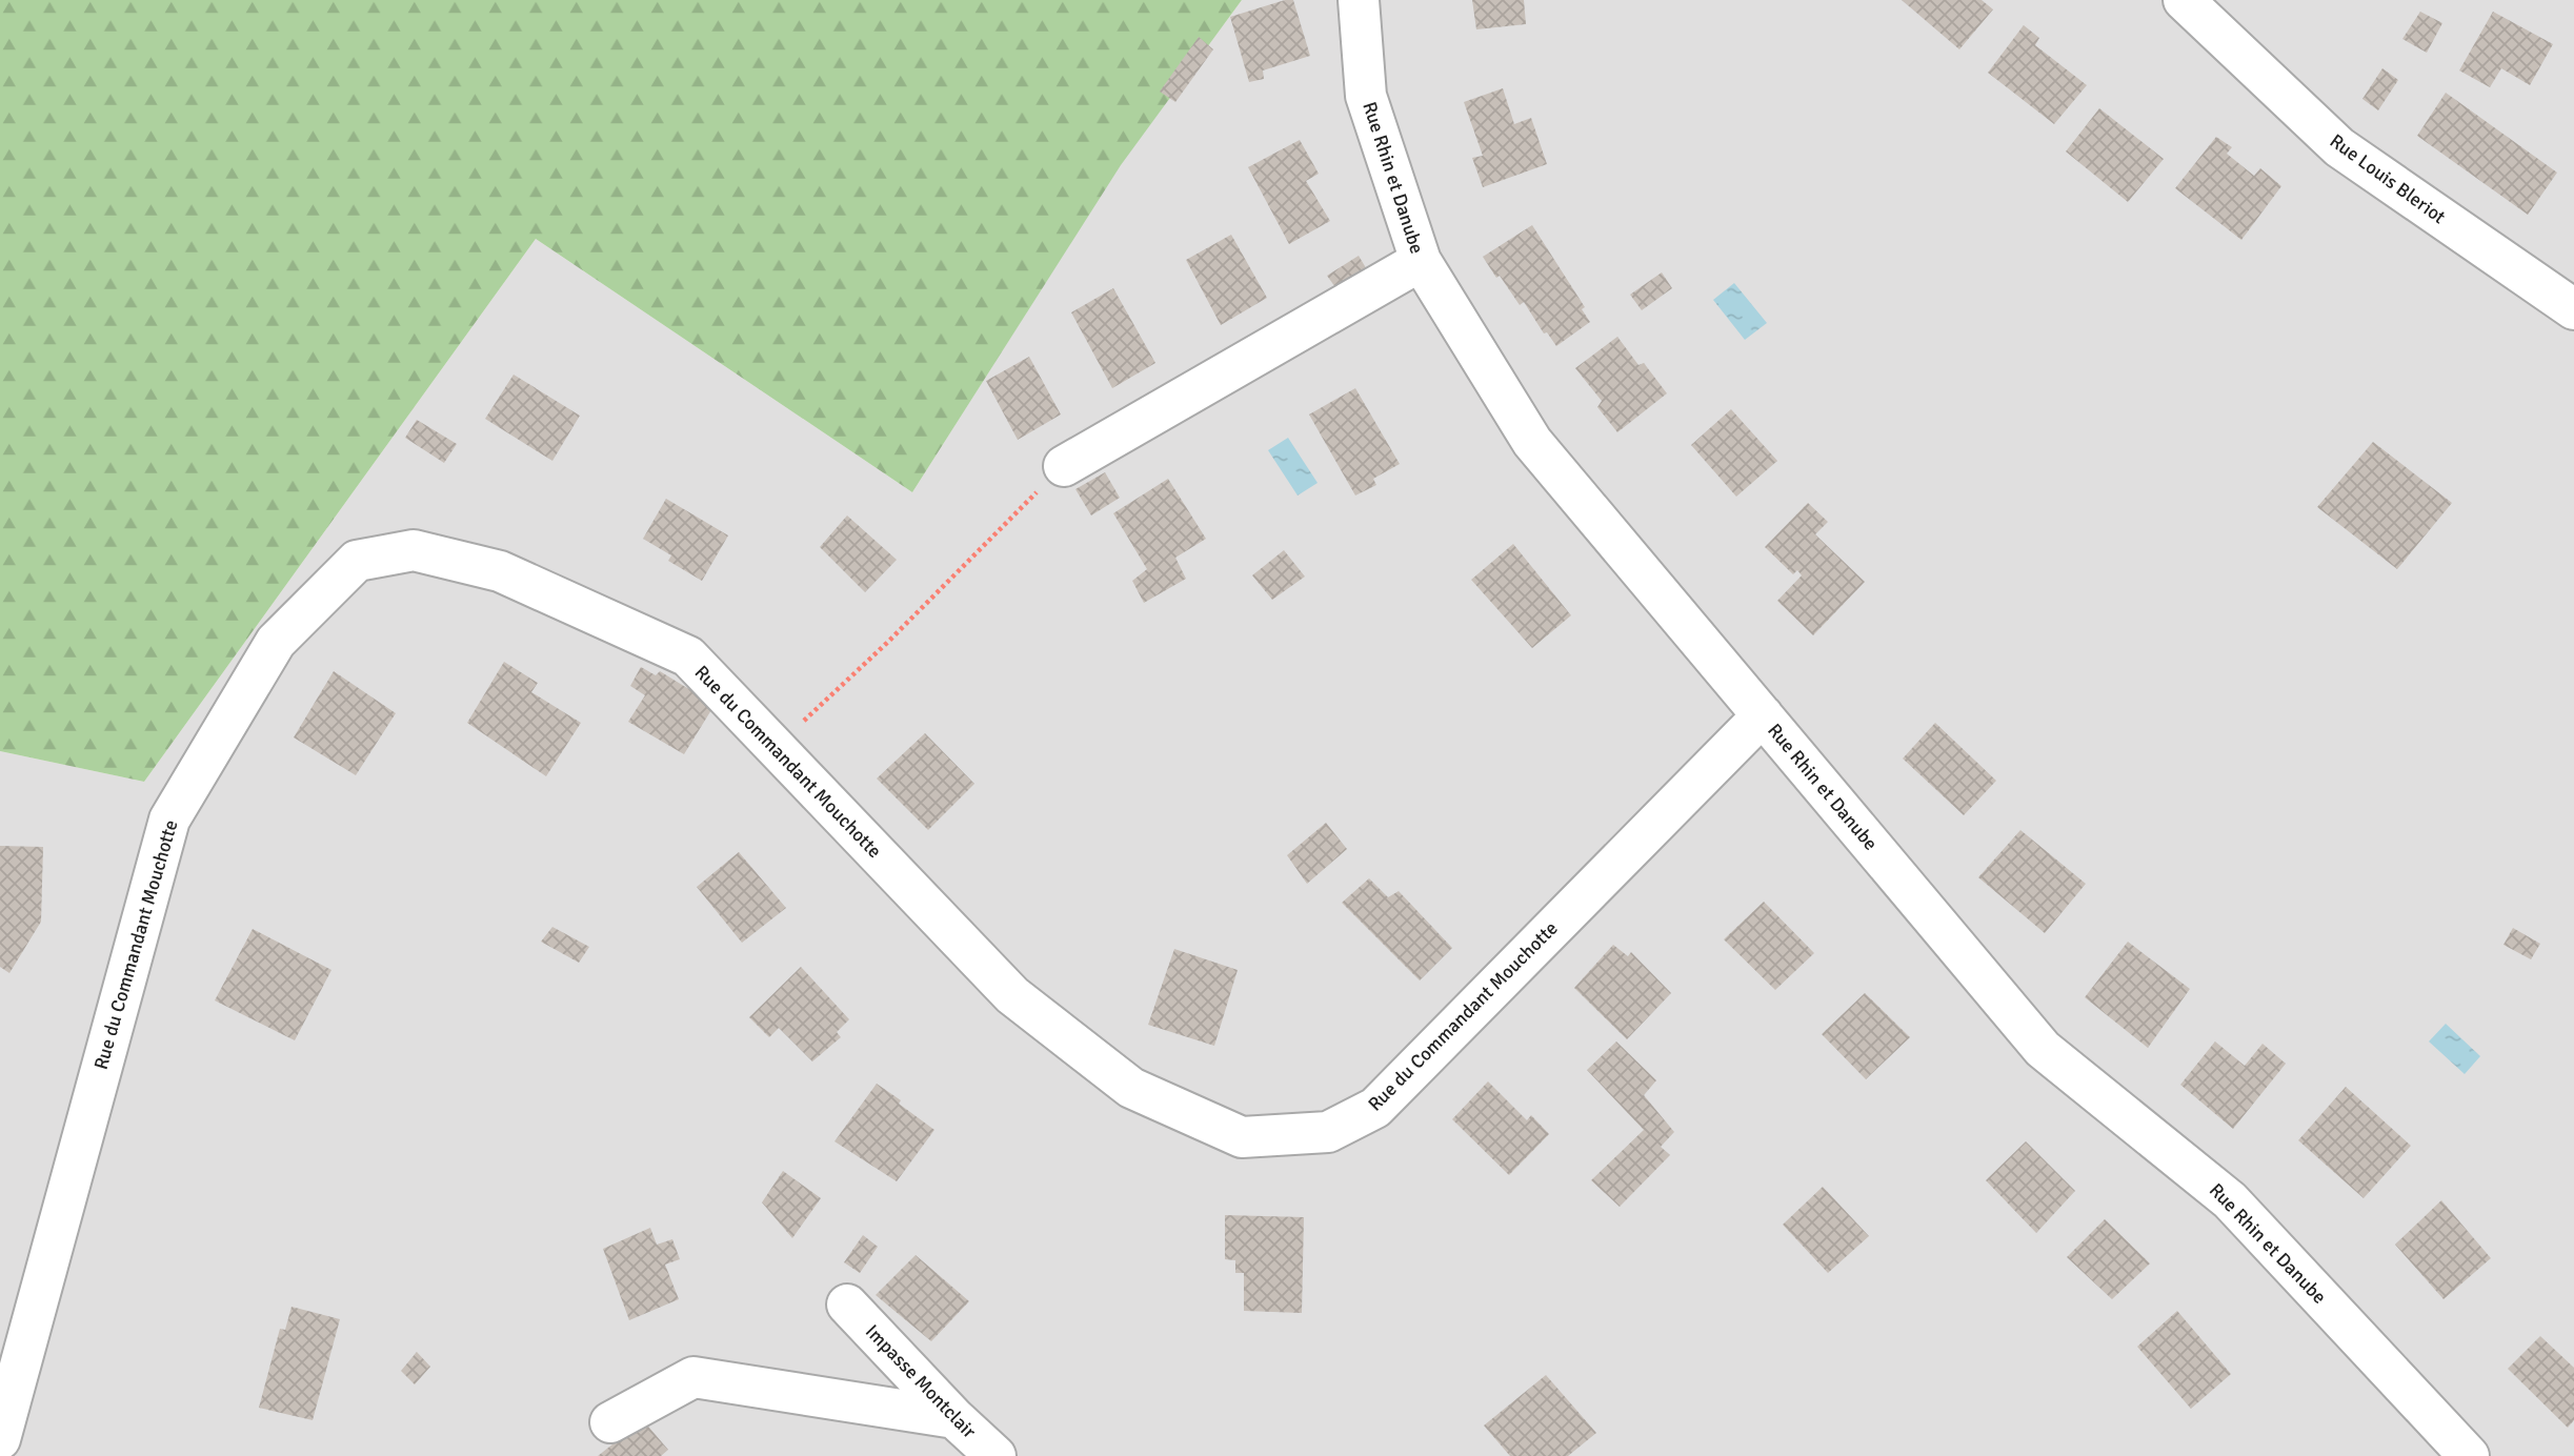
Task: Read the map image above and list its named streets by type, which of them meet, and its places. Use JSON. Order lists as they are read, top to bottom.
{
  "streets": {
    "street": [
      "Rue Rhin et Danube",
      "Rue Louis Bleriot",
      "Rue du Commandant Mouchotte",
      "Impasse Montclair"
    ]
  },
  "crossings": [
    ["Rue Rhin et Danube", "Rue du Commandant Mouchotte"]
  ]
}
